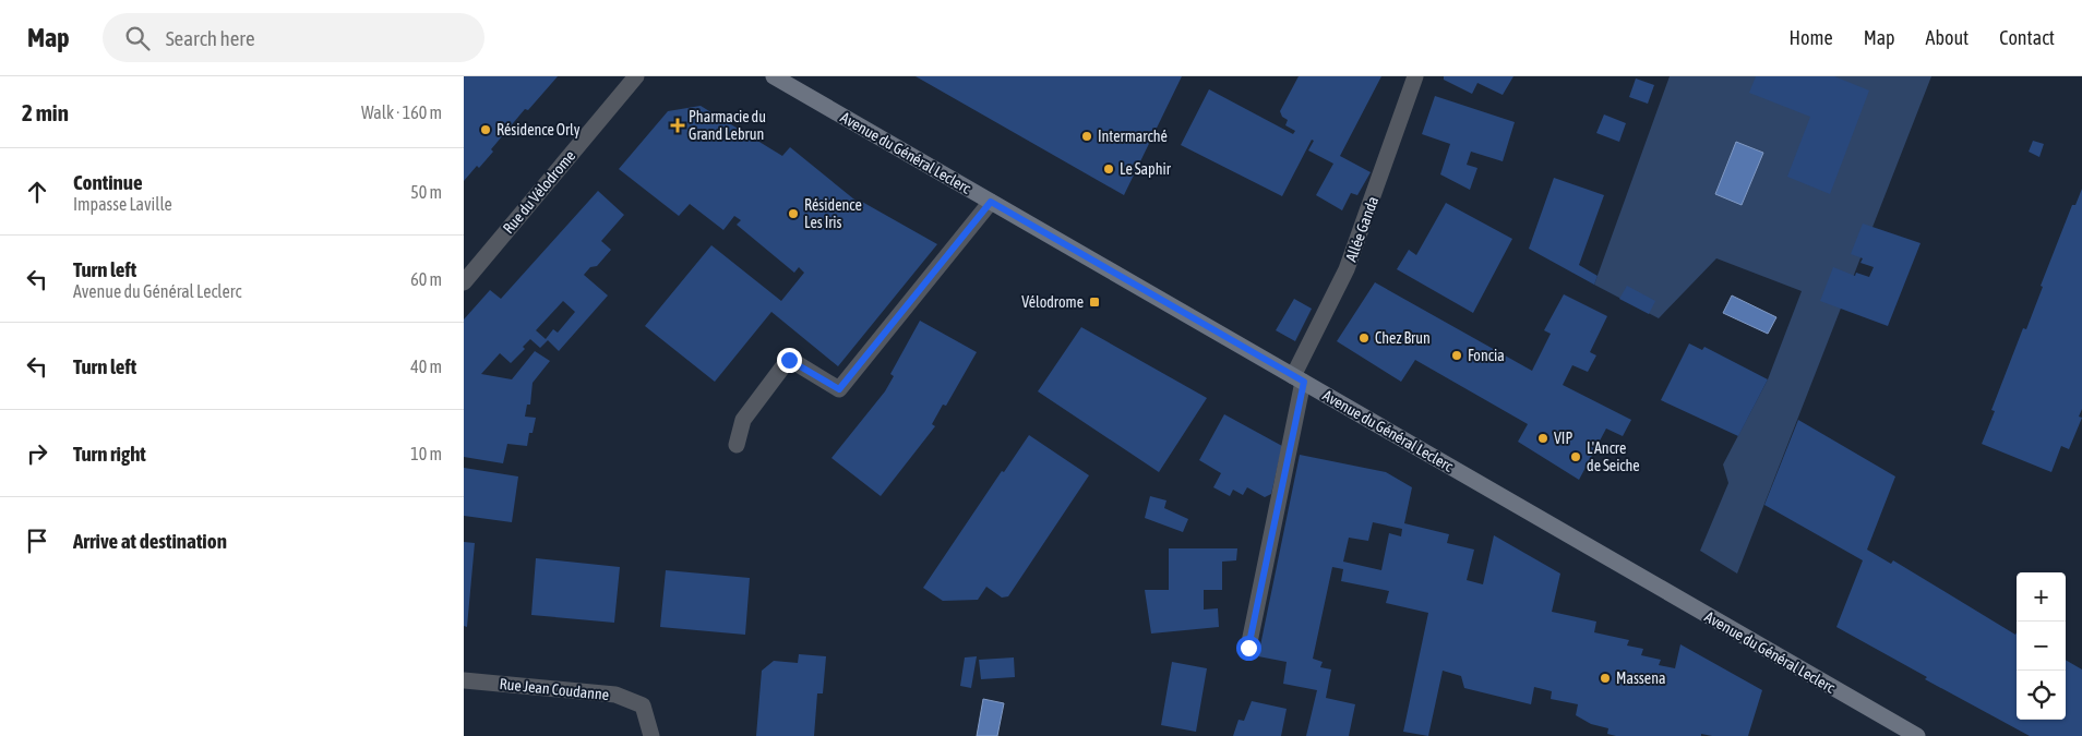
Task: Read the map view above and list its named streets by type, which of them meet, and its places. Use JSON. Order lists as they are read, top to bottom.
{
  "streets": {
    "main road": ["Avenue du Général Leclerc"],
    "street": ["Rue du Vélodrome", "Allée Ganda", "Rue Jean Coudanne"]
  },
  "crossings": [
    ["Avenue du Général Leclerc", "Allée Ganda"]
  ],
  "places": {
    "health": ["Pharmacie du Grand Lebrun"],
    "other": [
      "Résidence Orly",
      "Intermarché",
      "Le Saphir",
      "Résidence Les Iris",
      "Chez Brun",
      "Foncia",
      "VIP",
      "L'Ancre de Seiche",
      "Massena"
    ],
    "transit": ["Vélodrome"]
  },
  "page": {
    "header": "Map",
    "search": "Search here",
    "nav": [
      "Home",
      "Map",
      "About",
      "Contact"
    ],
    "heading": ["2 min", "Walk · 160 m"],
    "list": [
      ["Continue", "Impasse Laville", "50 m"],
      ["Turn left", "Avenue du Général Leclerc", "60 m"],
      ["Turn left", "40 m"],
      ["Turn right", "10 m"],
      "Arrive at destination"
    ],
    "map_buttons": ["+", "−"]
  }
}
